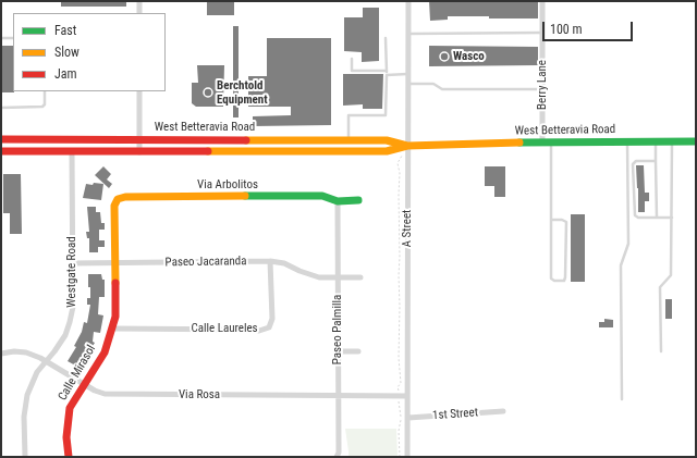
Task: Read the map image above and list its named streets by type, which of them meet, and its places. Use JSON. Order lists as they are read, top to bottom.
{
  "streets": {
    "street": [
      "Berry Lane",
      "West Betteravia Road",
      "Via Arbolitos",
      "A Street",
      "Paseo Jacaranda",
      "Westgate Road",
      "Calle Laureles",
      "Paseo Palmilla",
      "Calle Mirasol",
      "Via Rosa",
      "1st Street"
    ]
  },
  "crossings": [
    ["Berry Lane", "West Betteravia Road"],
    ["West Betteravia Road", "A Street"],
    ["West Betteravia Road", "Westgate Road"],
    ["Via Arbolitos", "Paseo Palmilla"],
    ["Via Arbolitos", "Calle Mirasol"],
    ["A Street", "Via Rosa"],
    ["A Street", "1st Street"],
    ["Paseo Jacaranda", "Westgate Road"],
    ["Paseo Jacaranda", "Calle Laureles"],
    ["Paseo Jacaranda", "Paseo Palmilla"],
    ["Paseo Jacaranda", "Calle Mirasol"],
    ["Westgate Road", "Via Rosa"],
    ["Calle Laureles", "Calle Mirasol"],
    ["Paseo Palmilla", "Via Rosa"],
    ["Calle Mirasol", "Via Rosa"]
  ],
  "places": ["Wasco", "Berchtold Equipment"],
  "legend": ["Fast", "Slow", "Jam"],
  "scale_bar": "100 m"
}
